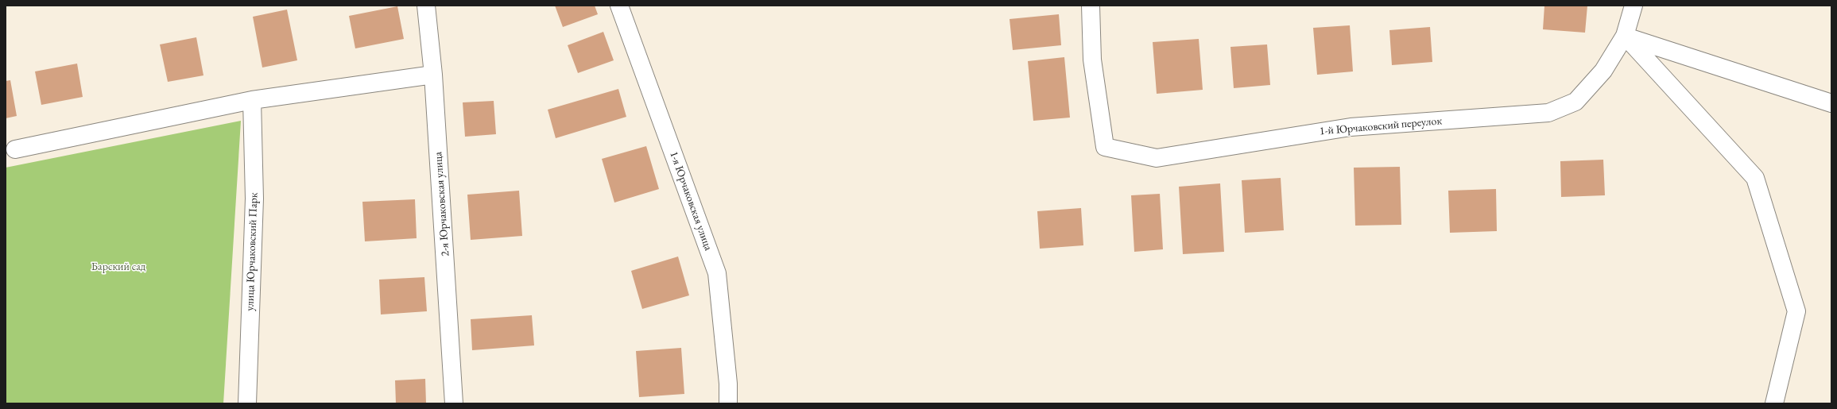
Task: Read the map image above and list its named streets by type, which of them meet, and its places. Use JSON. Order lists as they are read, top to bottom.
{
  "streets": {
    "street": [
      "1-й Юрчаковский переулок",
      "1-я Юрчаковская улица",
      "2-я Юрчаковская улица",
      "улица Юрчаковский Парк"
    ]
  },
  "parks": ["Барский сад"]
}
